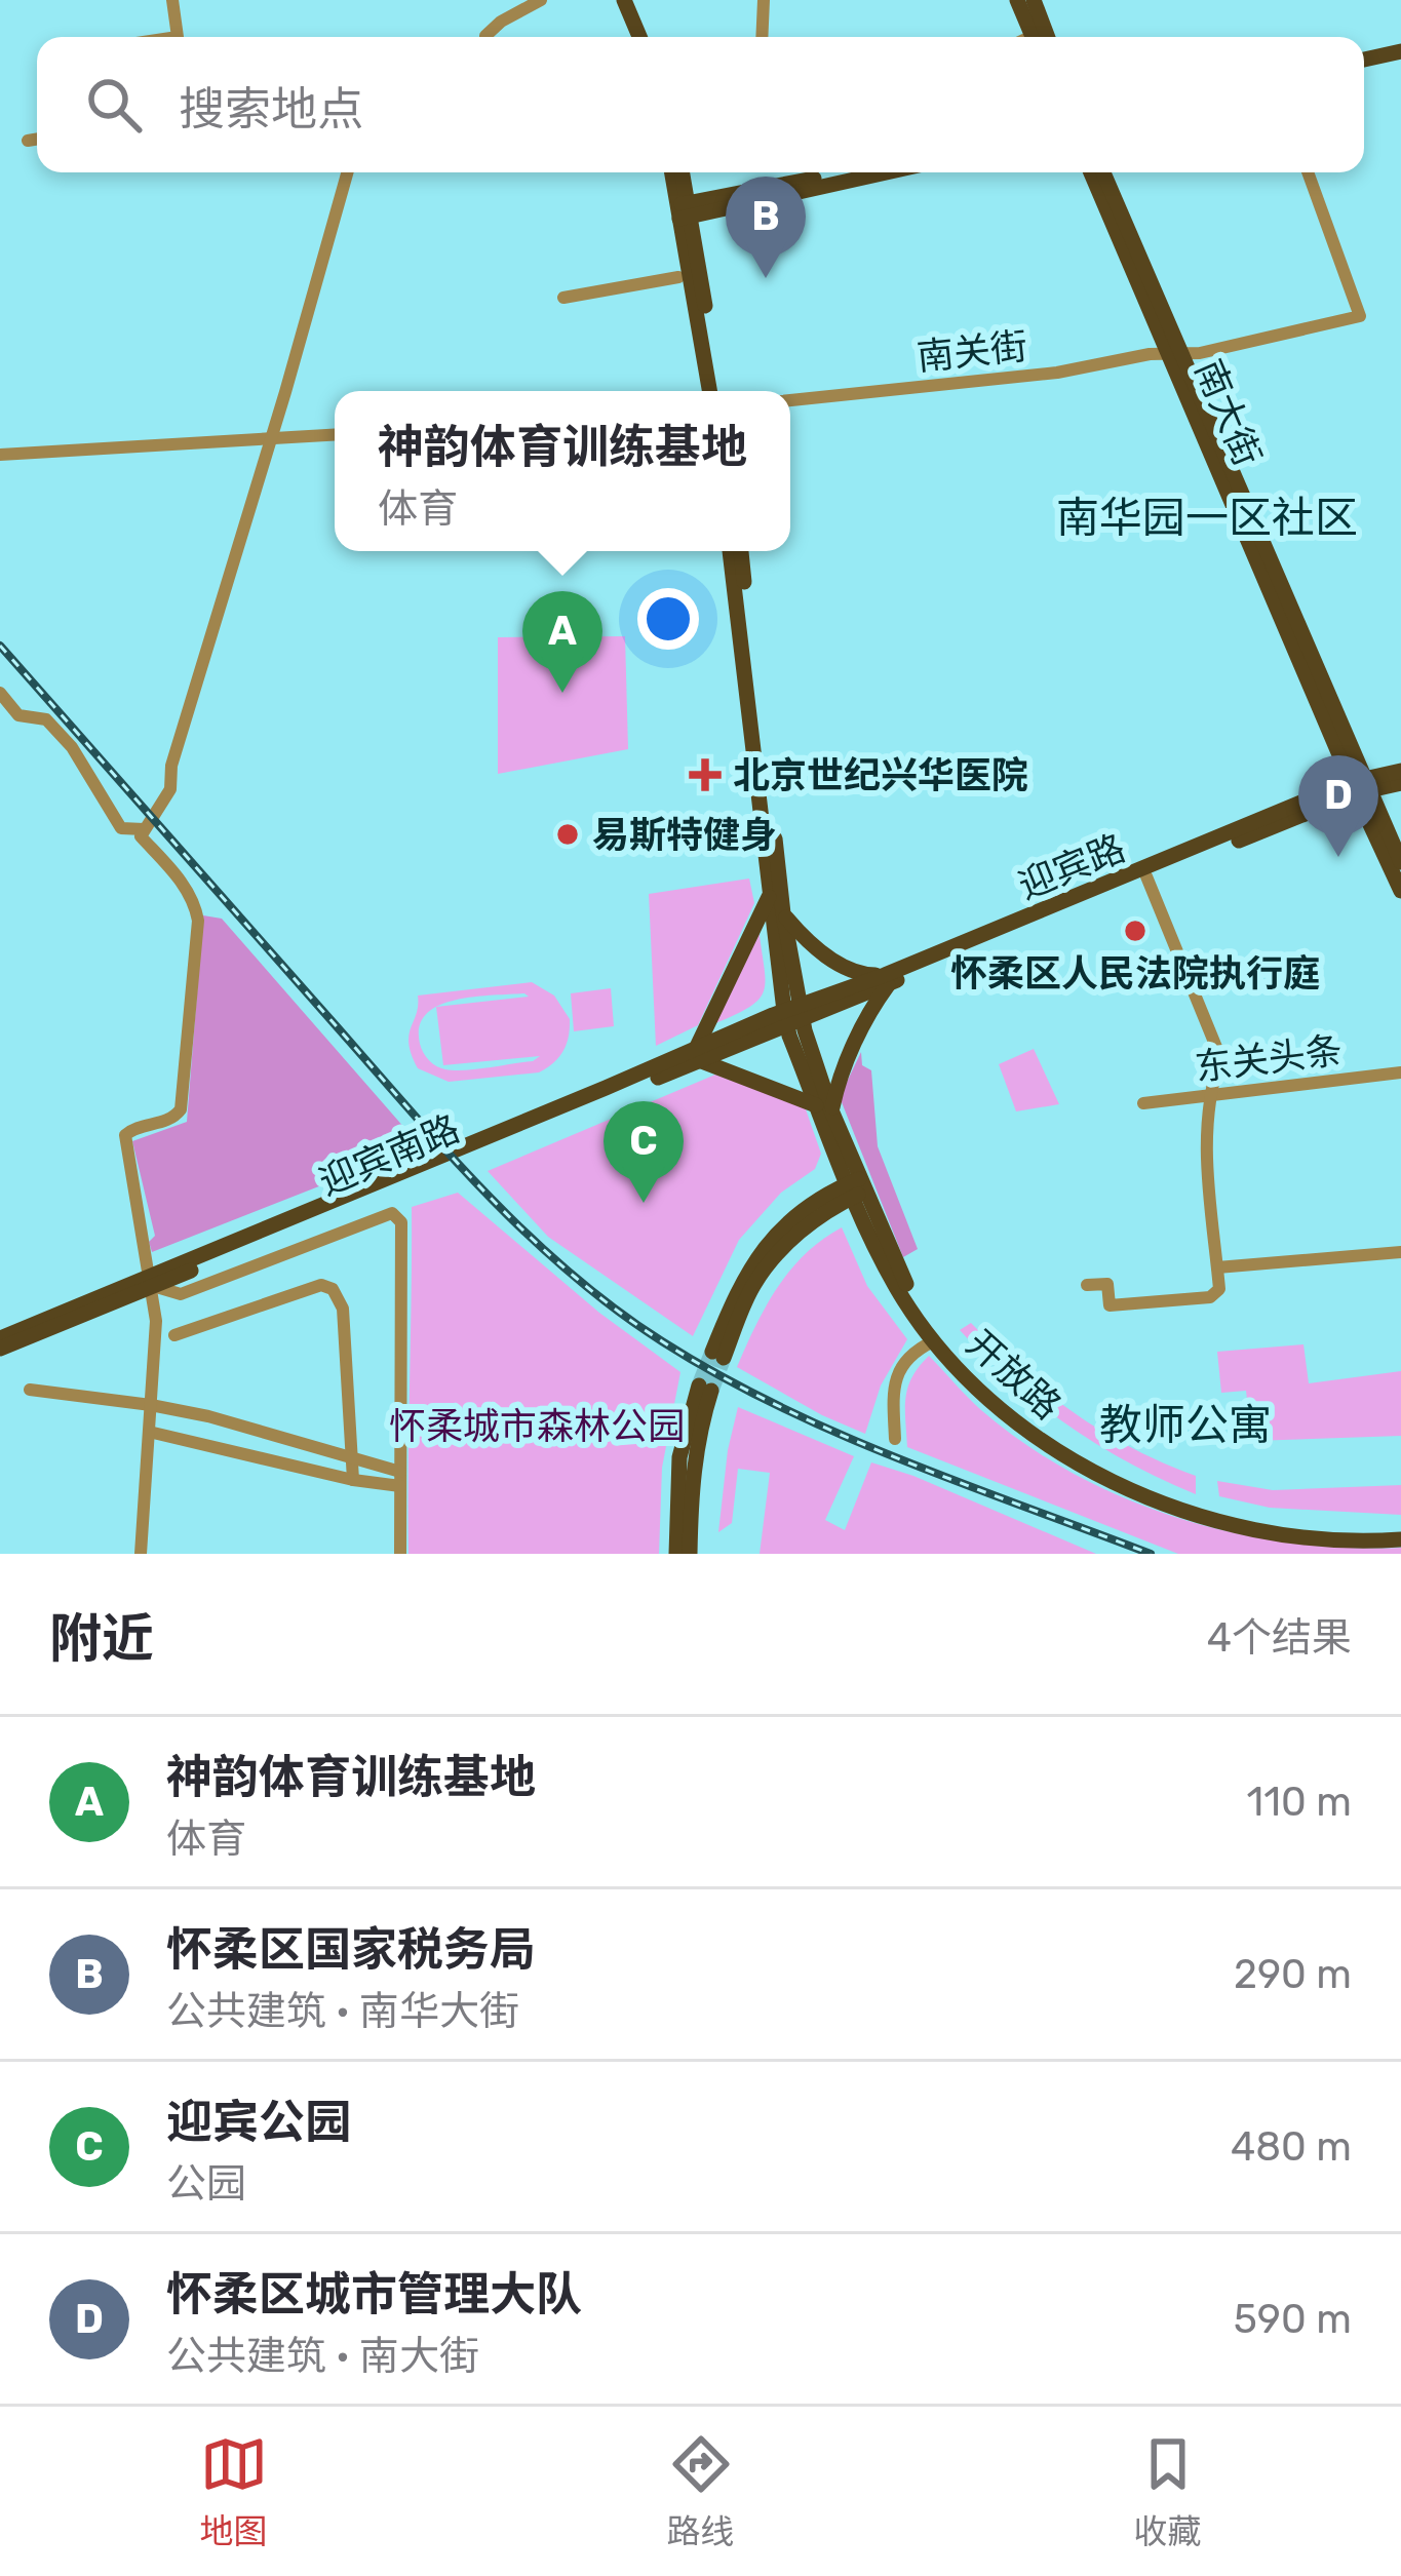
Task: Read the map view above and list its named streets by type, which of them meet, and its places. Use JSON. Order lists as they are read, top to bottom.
{
  "streets": {
    "main road": [
      "南大街",
      "迎宾路",
      "迎宾南路",
      "开放路"
    ],
    "street": ["南关街", "东关头条"]
  },
  "crossings": [
    ["南关街", "南大街"],
    ["南大街", "迎宾路"],
    ["迎宾路", "迎宾南路"],
    ["迎宾路", "开放路"],
    ["迎宾南路", "开放路"]
  ],
  "districts": ["南华园一区社区", "教师公寓"],
  "parks": ["怀柔城市森林公园"],
  "places": {
    "health": ["北京世纪兴华医院"],
    "other": ["易斯特健身", "怀柔区人民法院执行庭"]
  },
  "page": {
    "search": "搜索地点",
    "pins": [
      "B",
      "A",
      "D",
      "C"
    ],
    "popup": ["神韵体育训练基地", "体育"],
    "heading": ["附近", "4个结果"],
    "list": [
      {
        "mark": "A",
        "name": "神韵体育训练基地",
        "note": "体育",
        "value": "110 m"
      },
      {
        "mark": "B",
        "name": "怀柔区国家税务局",
        "note": "公共建筑 · 南华大街",
        "value": "290 m"
      },
      {
        "mark": "C",
        "name": "迎宾公园",
        "note": "公园",
        "value": "480 m"
      },
      {
        "mark": "D",
        "name": "怀柔区城市管理大队",
        "note": "公共建筑 · 南大街",
        "value": "590 m"
      }
    ],
    "nav": ["地图", "路线", "收藏"]
  }
}
